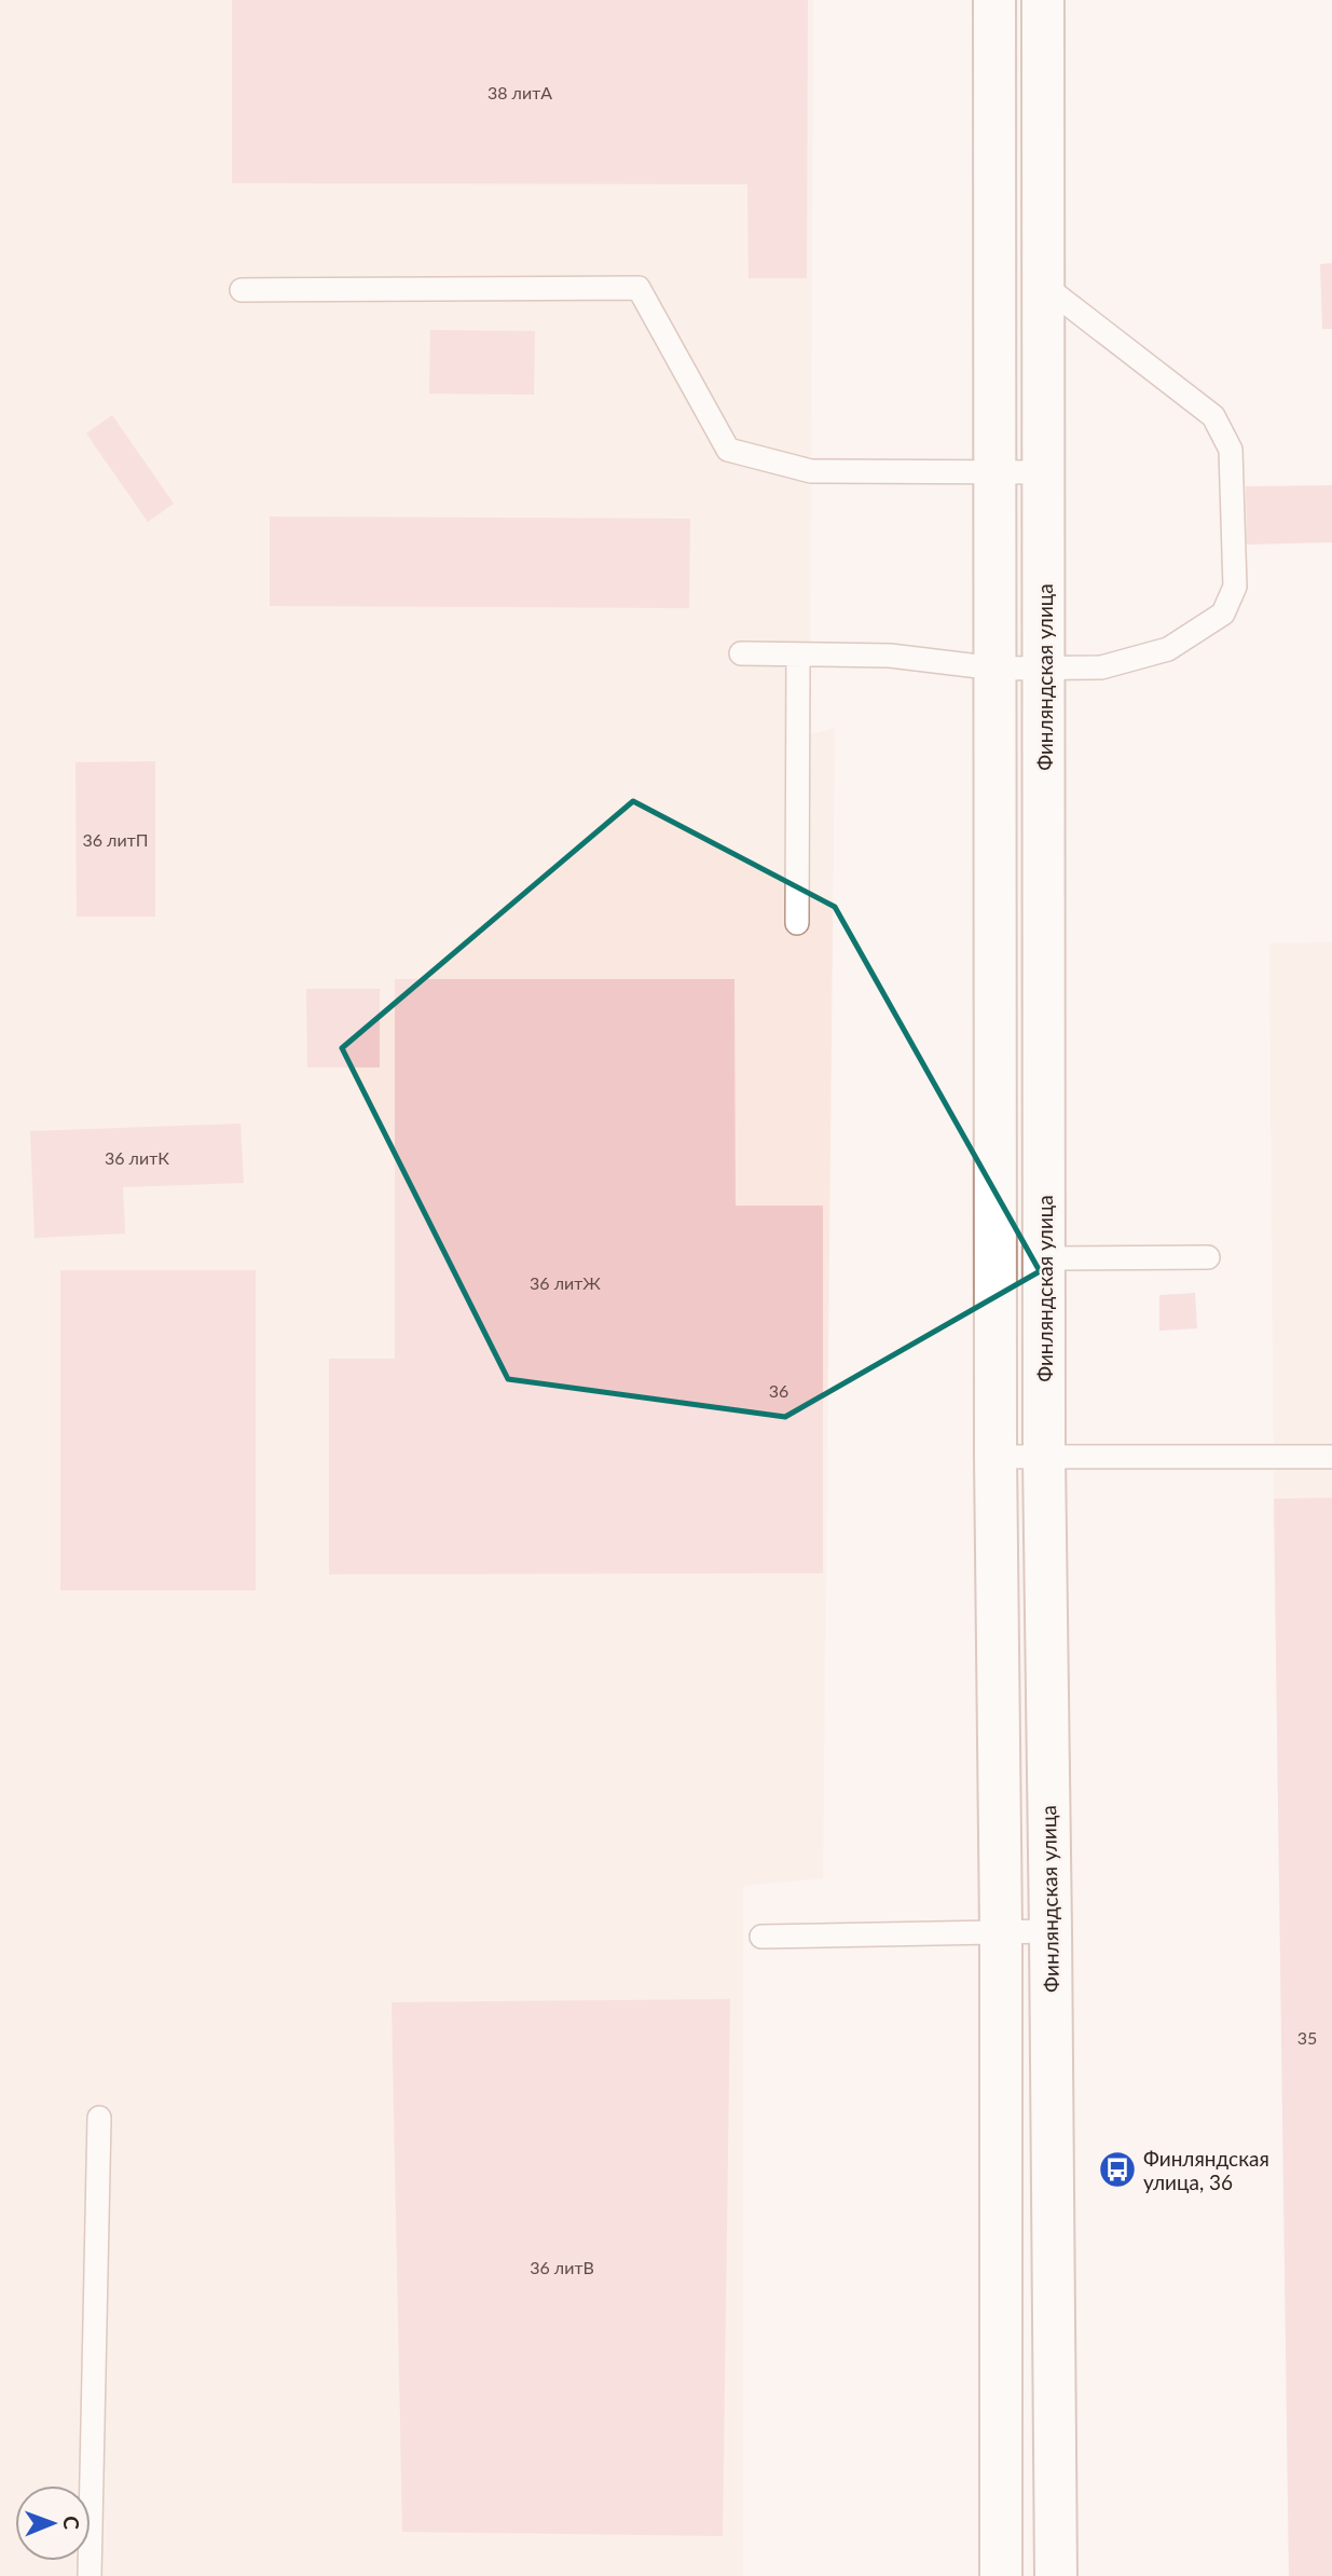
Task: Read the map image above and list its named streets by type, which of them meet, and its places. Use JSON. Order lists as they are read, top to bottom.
{
  "streets": {
    "street": ["Финляндская улица"]
  },
  "places": {
    "bus stop": ["Финляндская улица, 36"]
  },
  "house_numbers": [
    "38 литА",
    "36 литП",
    "36 литК",
    "36 литЖ",
    "36",
    "35",
    "36 литВ"
  ],
  "north": "right"
}
